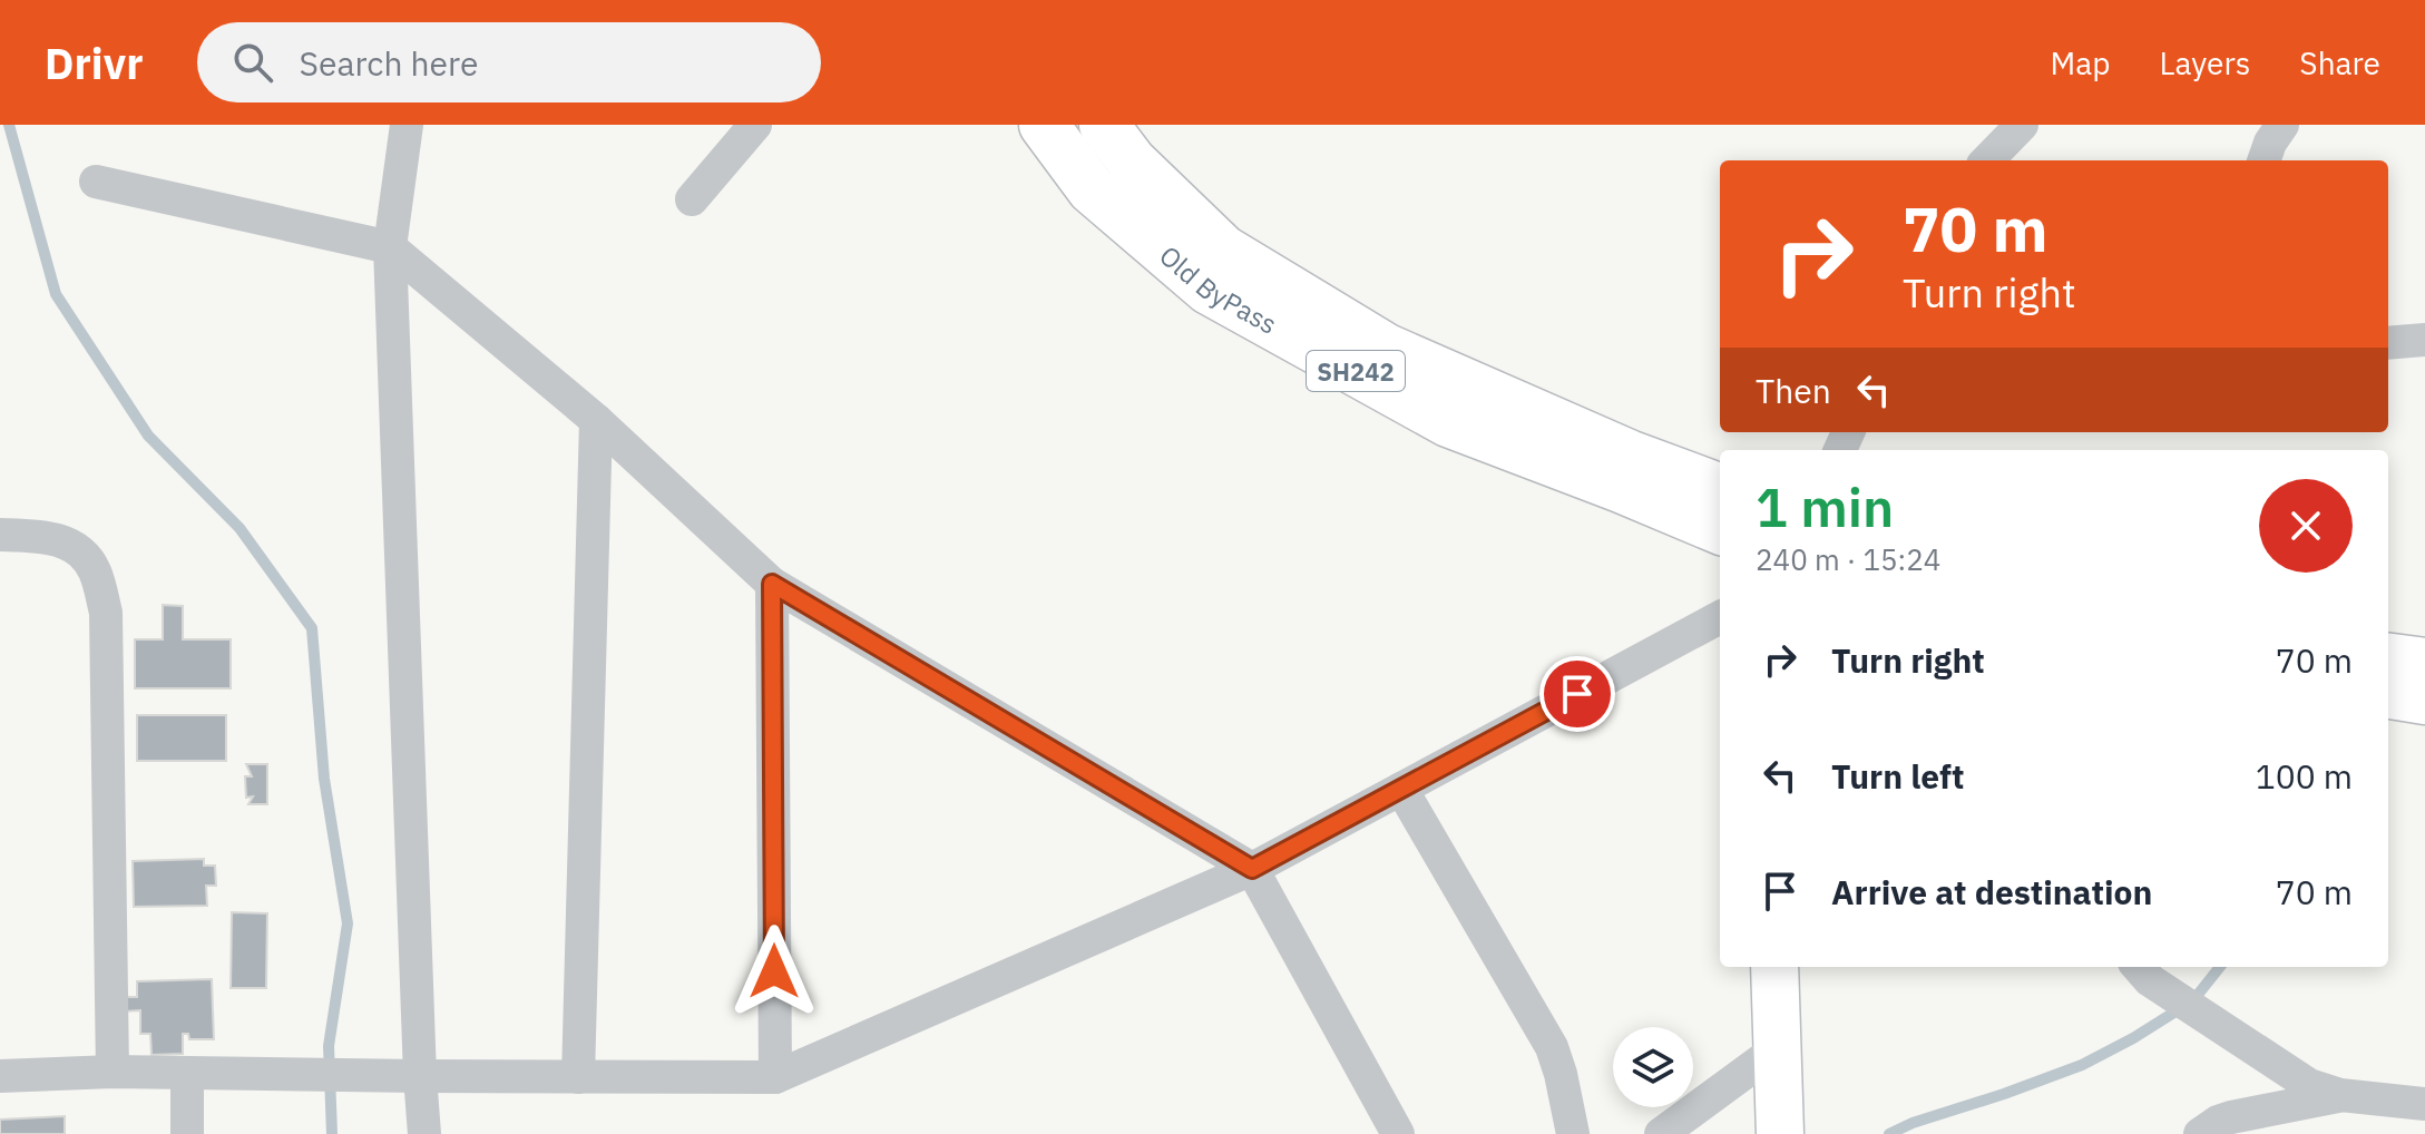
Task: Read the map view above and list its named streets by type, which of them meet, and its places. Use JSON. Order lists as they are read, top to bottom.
{
  "streets": {
    "main road": ["Old ByPass", "SH242"]
  },
  "page": {
    "header": "Drivr",
    "search": "Search here",
    "nav": ["Map", "Layers", "Share"],
    "turn": ["70 m", "Turn right"],
    "then": "Then",
    "heading": ["1 min", "240 m · 15:24"],
    "list": [
      {
        "name": "Turn right",
        "value": "70 m"
      },
      {
        "name": "Turn left",
        "value": "100 m"
      },
      {
        "name": "Arrive at destination",
        "value": "70 m"
      }
    ]
  }
}
